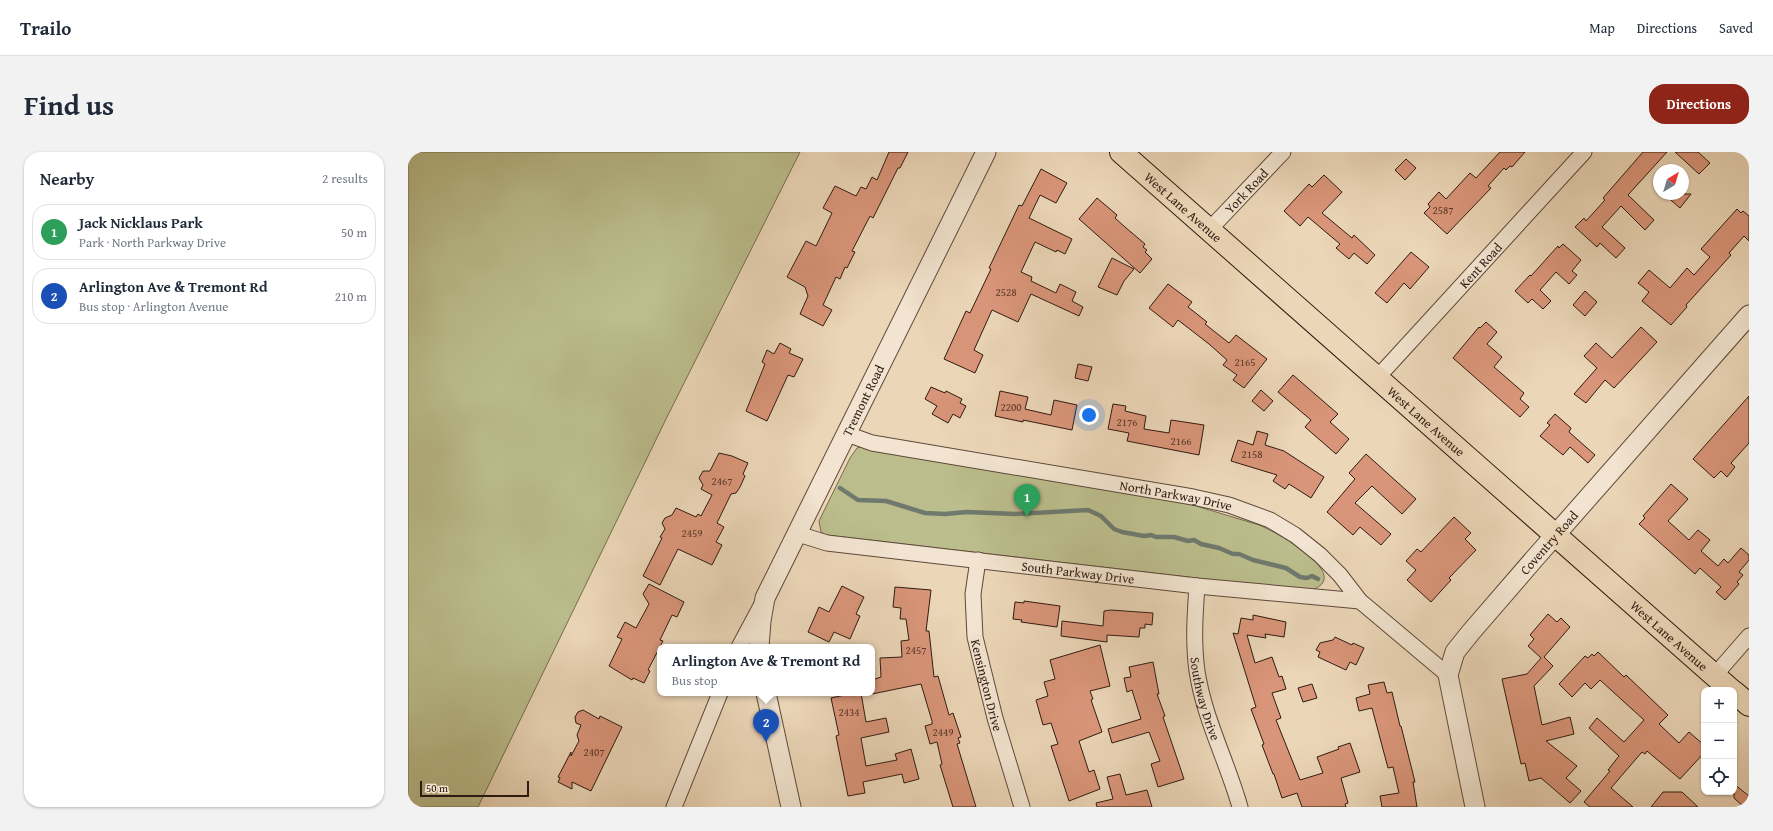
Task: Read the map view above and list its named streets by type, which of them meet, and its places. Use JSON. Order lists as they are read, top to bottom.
{
  "streets": {
    "main road": ["West Lane Avenue"],
    "street": [
      "York Road",
      "Kent Road",
      "Tremont Road",
      "North Parkway Drive",
      "Coventry Road",
      "South Parkway Drive",
      "Kensington Drive",
      "Southway Drive"
    ]
  },
  "crossings": [
    ["York Road", "West Lane Avenue"],
    ["West Lane Avenue", "Kent Road"],
    ["West Lane Avenue", "Coventry Road"],
    ["Tremont Road", "North Parkway Drive"],
    ["Tremont Road", "South Parkway Drive"],
    ["North Parkway Drive", "Coventry Road"],
    ["North Parkway Drive", "South Parkway Drive"],
    ["South Parkway Drive", "Kensington Drive"],
    ["South Parkway Drive", "Southway Drive"]
  ],
  "house_numbers": [
    "2587",
    "2528",
    "2165",
    "2200",
    "2176",
    "2166",
    "2158",
    "2467",
    "2459",
    "2457",
    "2434",
    "2449",
    "2407"
  ],
  "scale_bar": "50 m",
  "north": "top right",
  "page": {
    "header": "Trailo",
    "nav": ["Map", "Directions", "Saved"],
    "title": "Find us",
    "buttons": "Directions",
    "heading": ["Nearby", "2 results"],
    "list": [
      {
        "mark": "1",
        "name": "Jack Nicklaus Park",
        "note": "Park · North Parkway Drive",
        "value": "50 m"
      },
      {
        "mark": "2",
        "name": "Arlington Ave & Tremont Rd",
        "note": "Bus stop · Arlington Avenue",
        "value": "210 m"
      }
    ],
    "pins": ["1", "2"],
    "popup": ["Arlington Ave & Tremont Rd", "Bus stop"],
    "map_buttons": ["+", "−"],
    "scale": "50 m"
  }
}
